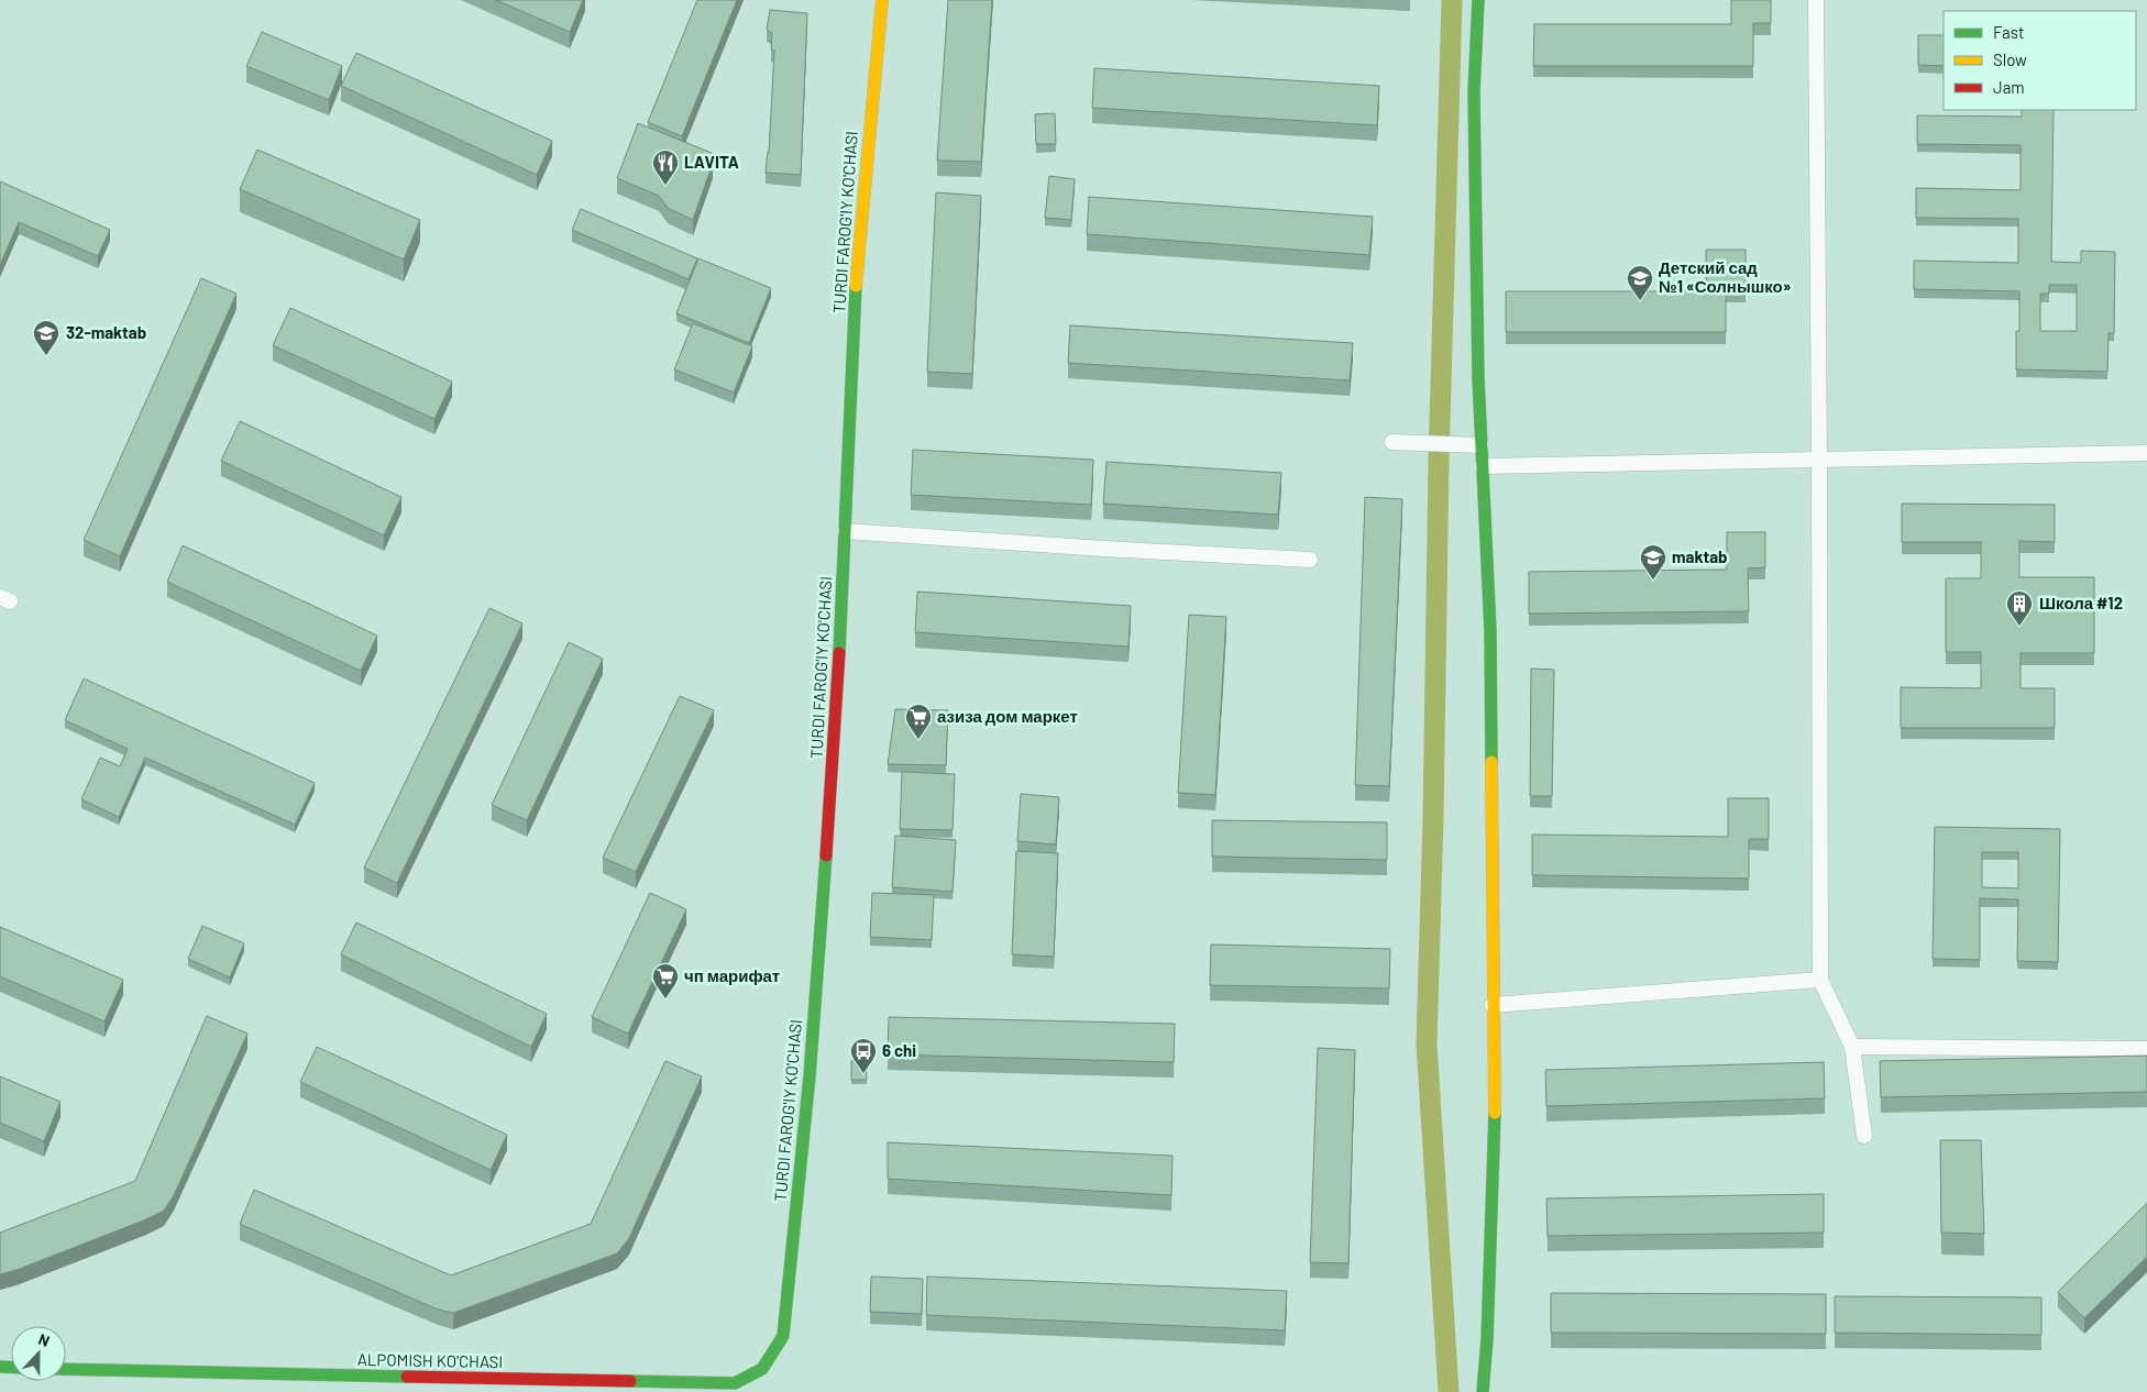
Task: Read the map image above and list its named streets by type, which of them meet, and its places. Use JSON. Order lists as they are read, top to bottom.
{
  "streets": {
    "street": ["TURDI FAROG'IY KO'CHASI", "ALPOMISH KO'CHASI"]
  },
  "crossings": [
    ["TURDI FAROG'IY KO'CHASI", "ALPOMISH KO'CHASI"]
  ],
  "places": {
    "restaurant": ["LAVITA"],
    "school or university": ["Детский сад №1 «Солнышко»", "32-maktab", "maktab"],
    "building": ["Школа #12"],
    "supermarket": ["азиза дом маркет", "чп марифат"],
    "bus stop": ["6 chi"]
  },
  "legend": ["Fast", "Slow", "Jam"],
  "north": "top"
}
